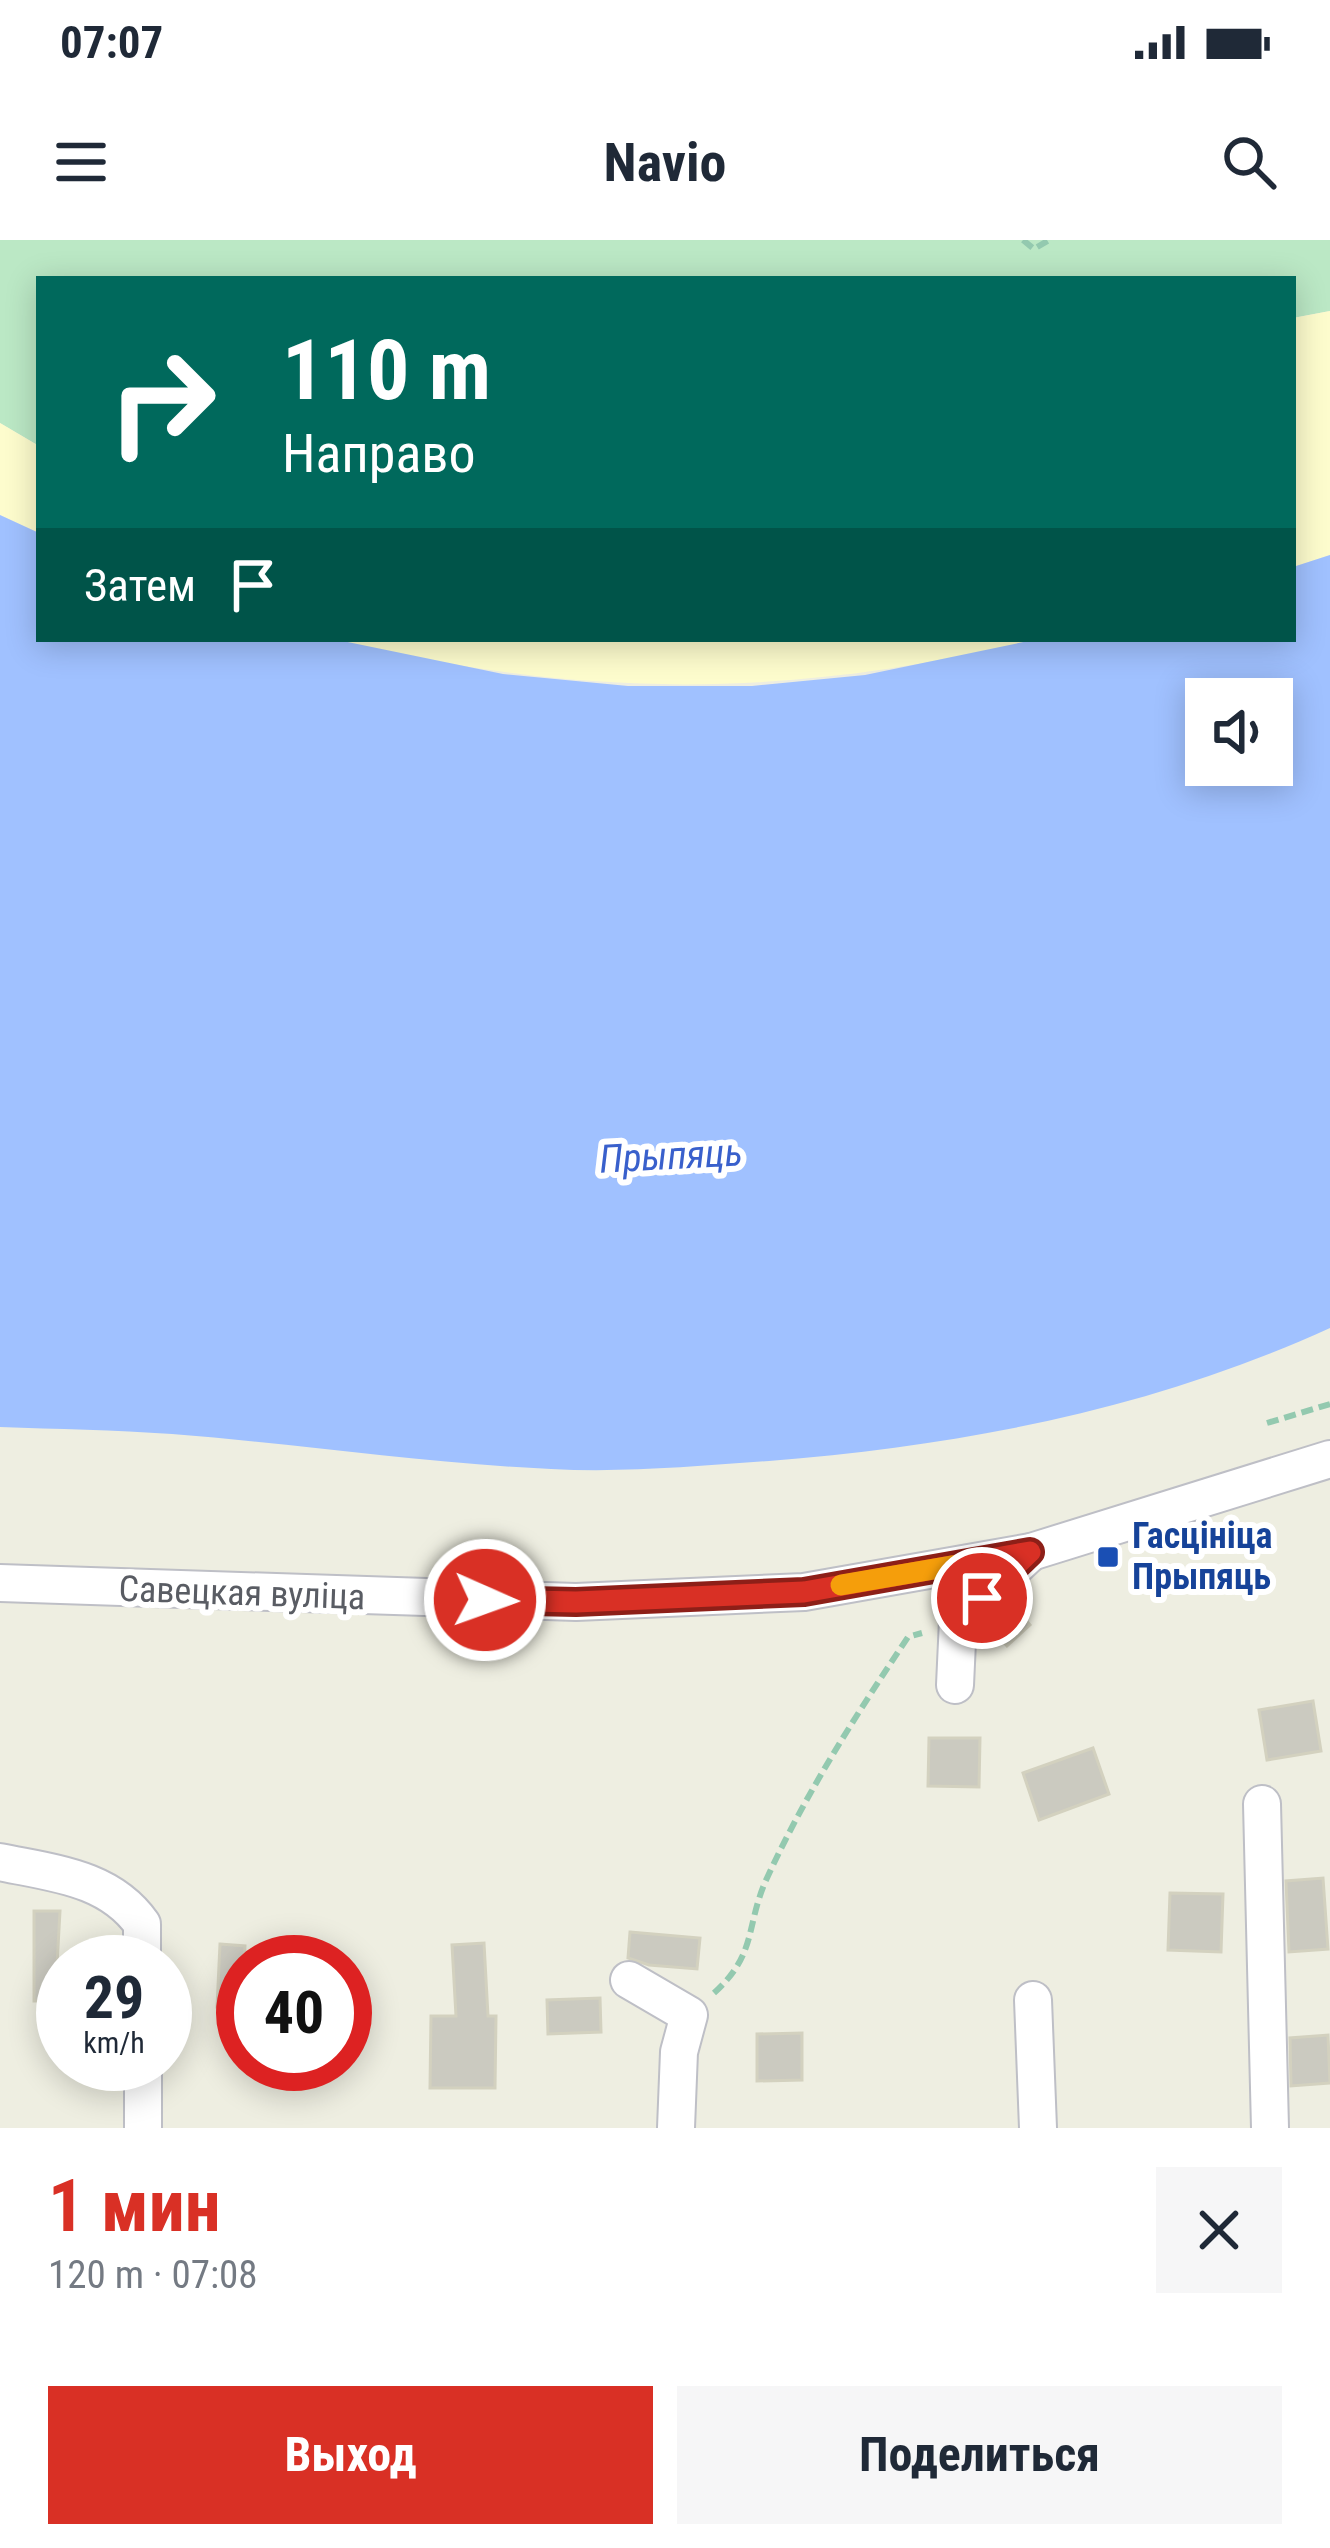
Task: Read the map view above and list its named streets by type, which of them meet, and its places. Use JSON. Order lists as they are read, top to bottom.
{
  "streets": {
    "street": ["Савецкая вуліца"]
  },
  "water": ["Прыпяць"],
  "places": {
    "transit": ["Гасцініца Прыпяць"]
  },
  "page": {
    "status": "07:07",
    "header": "Navio",
    "turn": ["110 m", "Направо"],
    "then": "Затем",
    "speed": "29 km/h",
    "limit": "40",
    "heading": ["1 мин", "120 m · 07:08"],
    "buttons": ["Выход", "Поделиться"]
  }
}
